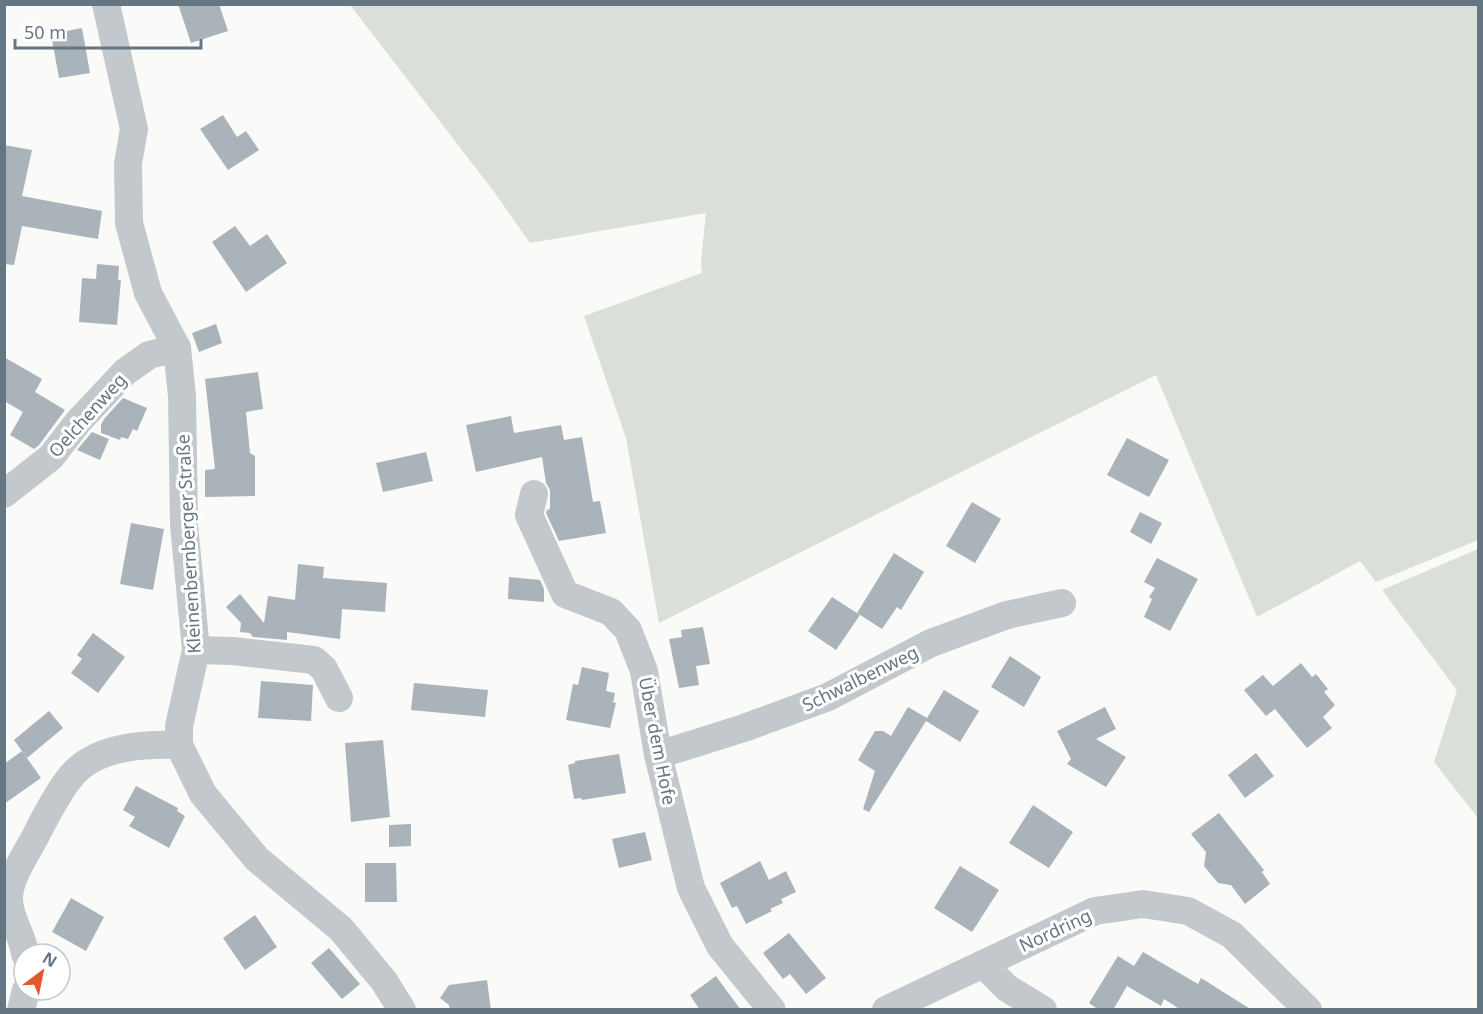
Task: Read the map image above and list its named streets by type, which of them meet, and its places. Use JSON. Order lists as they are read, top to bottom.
{
  "streets": {
    "street": [
      "Oelchenweg",
      "Kleinenbernberger Straße",
      "Schwalbenweg",
      "Über dem Hofe",
      "Nordring"
    ]
  },
  "crossings": [
    ["Oelchenweg", "Kleinenbernberger Straße"],
    ["Schwalbenweg", "Über dem Hofe"]
  ],
  "scale_bar": "50 m",
  "north": "top right"
}
